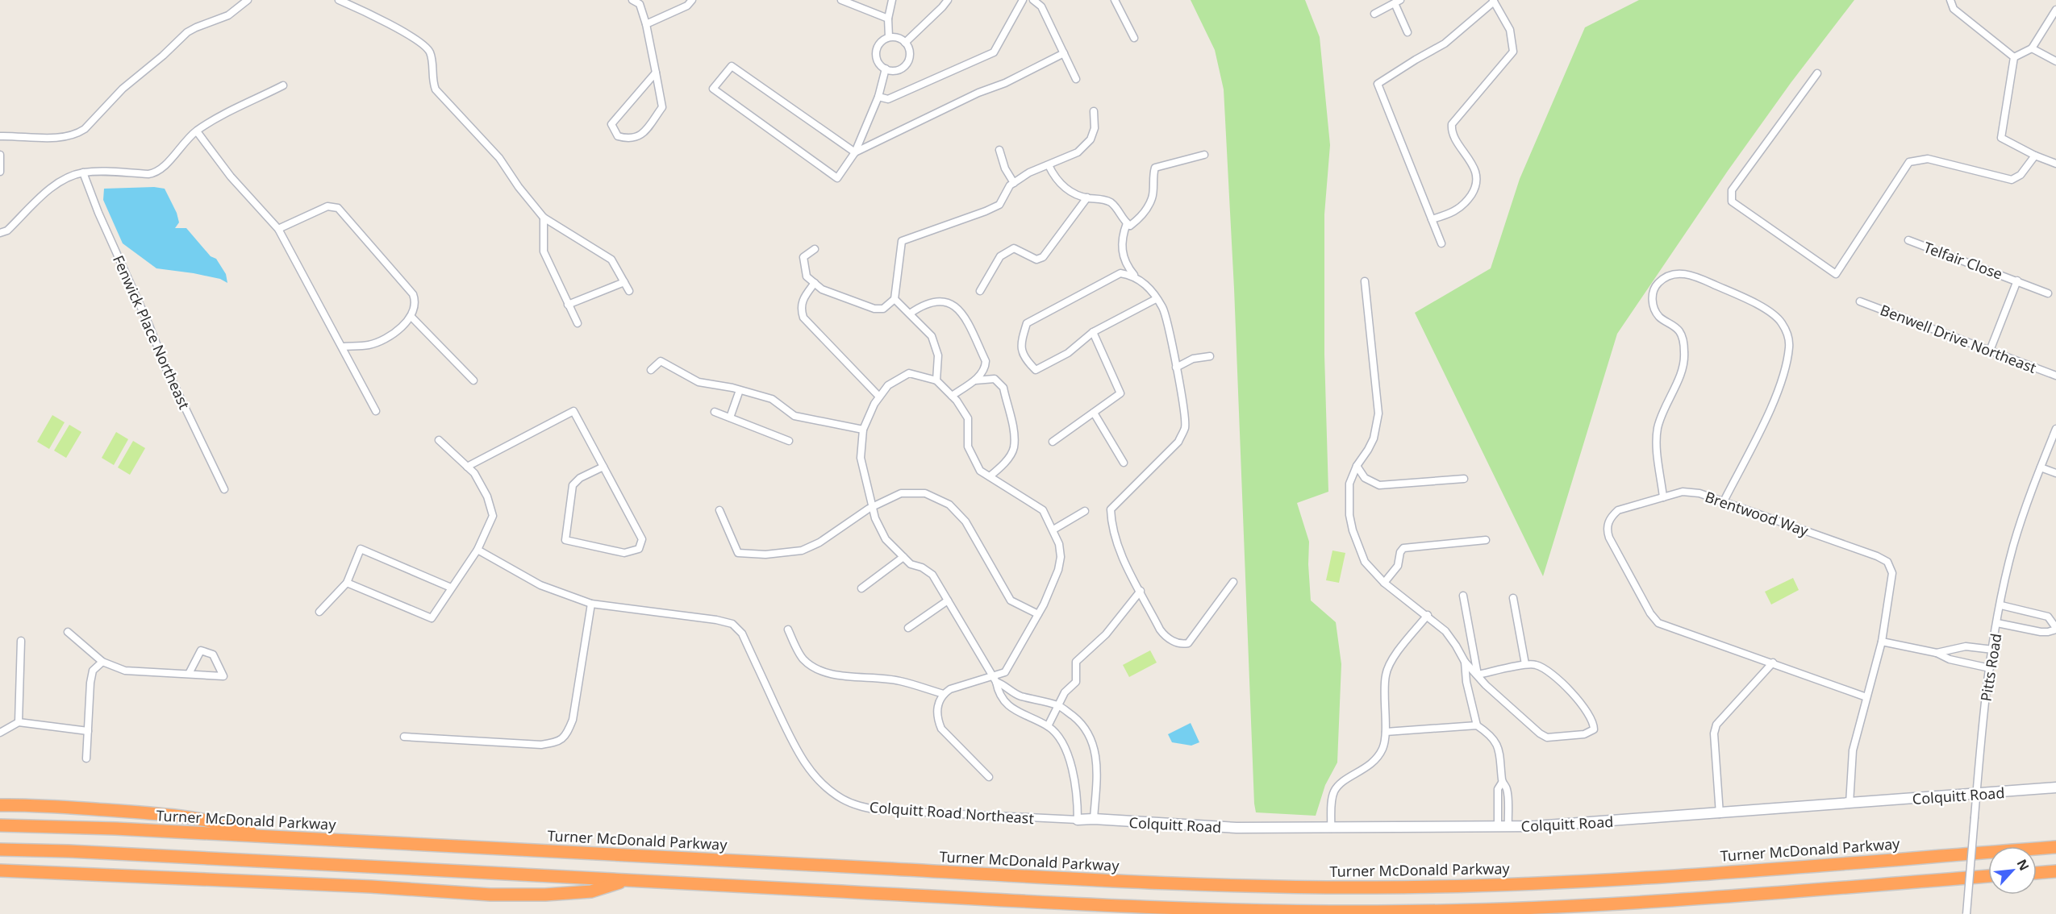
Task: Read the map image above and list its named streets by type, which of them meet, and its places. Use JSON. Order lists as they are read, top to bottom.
{
  "streets": {
    "highway": ["Turner McDonald Parkway"],
    "street": [
      "Telfair Close",
      "Fenwick Place Northeast",
      "Benwell Drive Northeast",
      "Brentwood Way",
      "Pitts Road",
      "Colquitt Road",
      "Colquitt Road Northeast"
    ]
  },
  "crossings": [
    ["Telfair Close", "Benwell Drive Northeast"],
    ["Brentwood Way", "Colquitt Road"],
    ["Pitts Road", "Colquitt Road"],
    ["Colquitt Road", "Colquitt Road Northeast"]
  ],
  "north": "top right"
}
